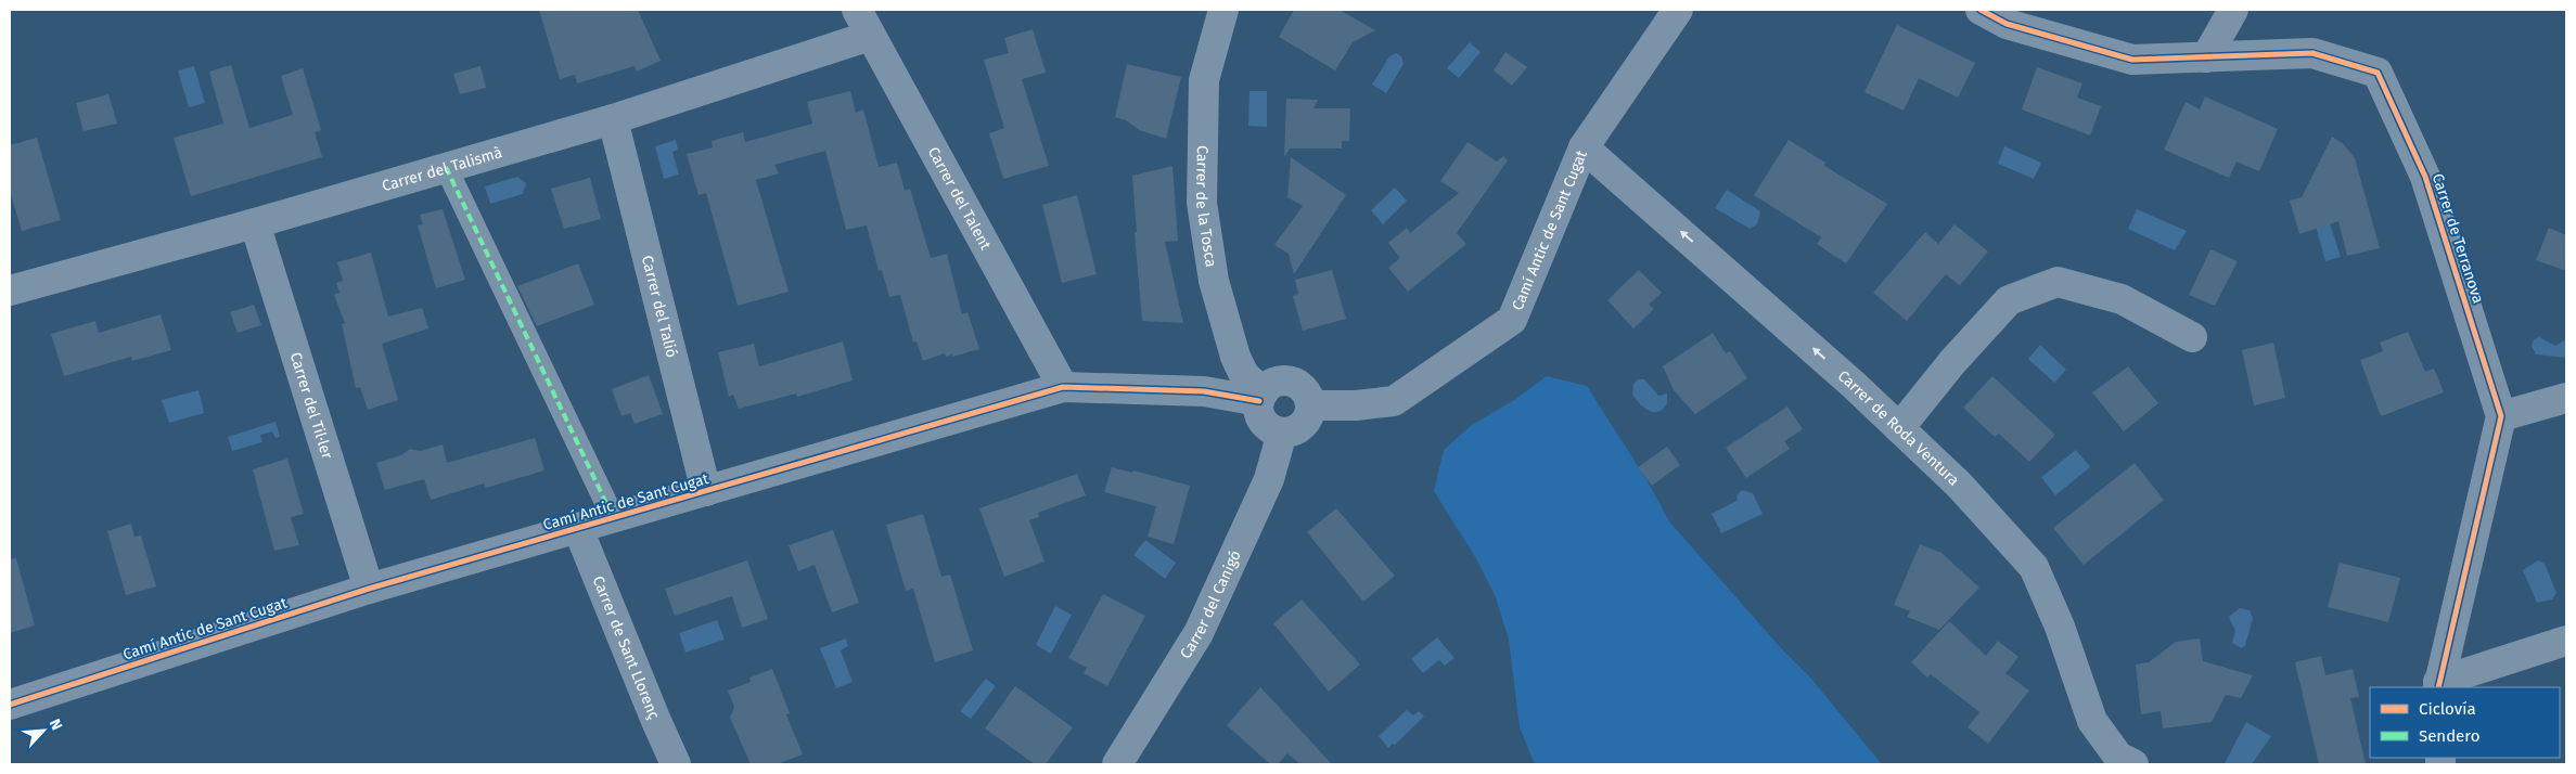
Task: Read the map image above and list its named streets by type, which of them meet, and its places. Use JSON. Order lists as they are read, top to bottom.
{
  "streets": {
    "street": [
      "Carrer del Talismà",
      "Carrer del Talent",
      "Carrer de la Tosca",
      "Camí Antic de Sant Cugat",
      "Carrer de Terranova",
      "Carrer del Talió",
      "Carrer del Til·ler",
      "Carrer de Roda Ventura",
      "Carrer del Canigó",
      "Carrer de Sant Llorenç"
    ]
  },
  "crossings": [
    ["Carrer del Talismà", "Carrer del Talent"],
    ["Carrer del Talismà", "Carrer del Talió"],
    ["Carrer del Talismà", "Carrer del Til·ler"],
    ["Carrer del Talent", "Camí Antic de Sant Cugat"],
    ["Carrer de la Tosca", "Camí Antic de Sant Cugat"],
    ["Carrer de la Tosca", "Carrer del Canigó"],
    ["Camí Antic de Sant Cugat", "Carrer del Talió"],
    ["Camí Antic de Sant Cugat", "Carrer del Til·ler"],
    ["Camí Antic de Sant Cugat", "Carrer de Roda Ventura"],
    ["Camí Antic de Sant Cugat", "Carrer del Canigó"],
    ["Camí Antic de Sant Cugat", "Carrer de Sant Llorenç"]
  ],
  "one_way": ["Carrer de Roda Ventura"],
  "legend": ["Ciclovía", "Sendero"],
  "north": "top right"
}
